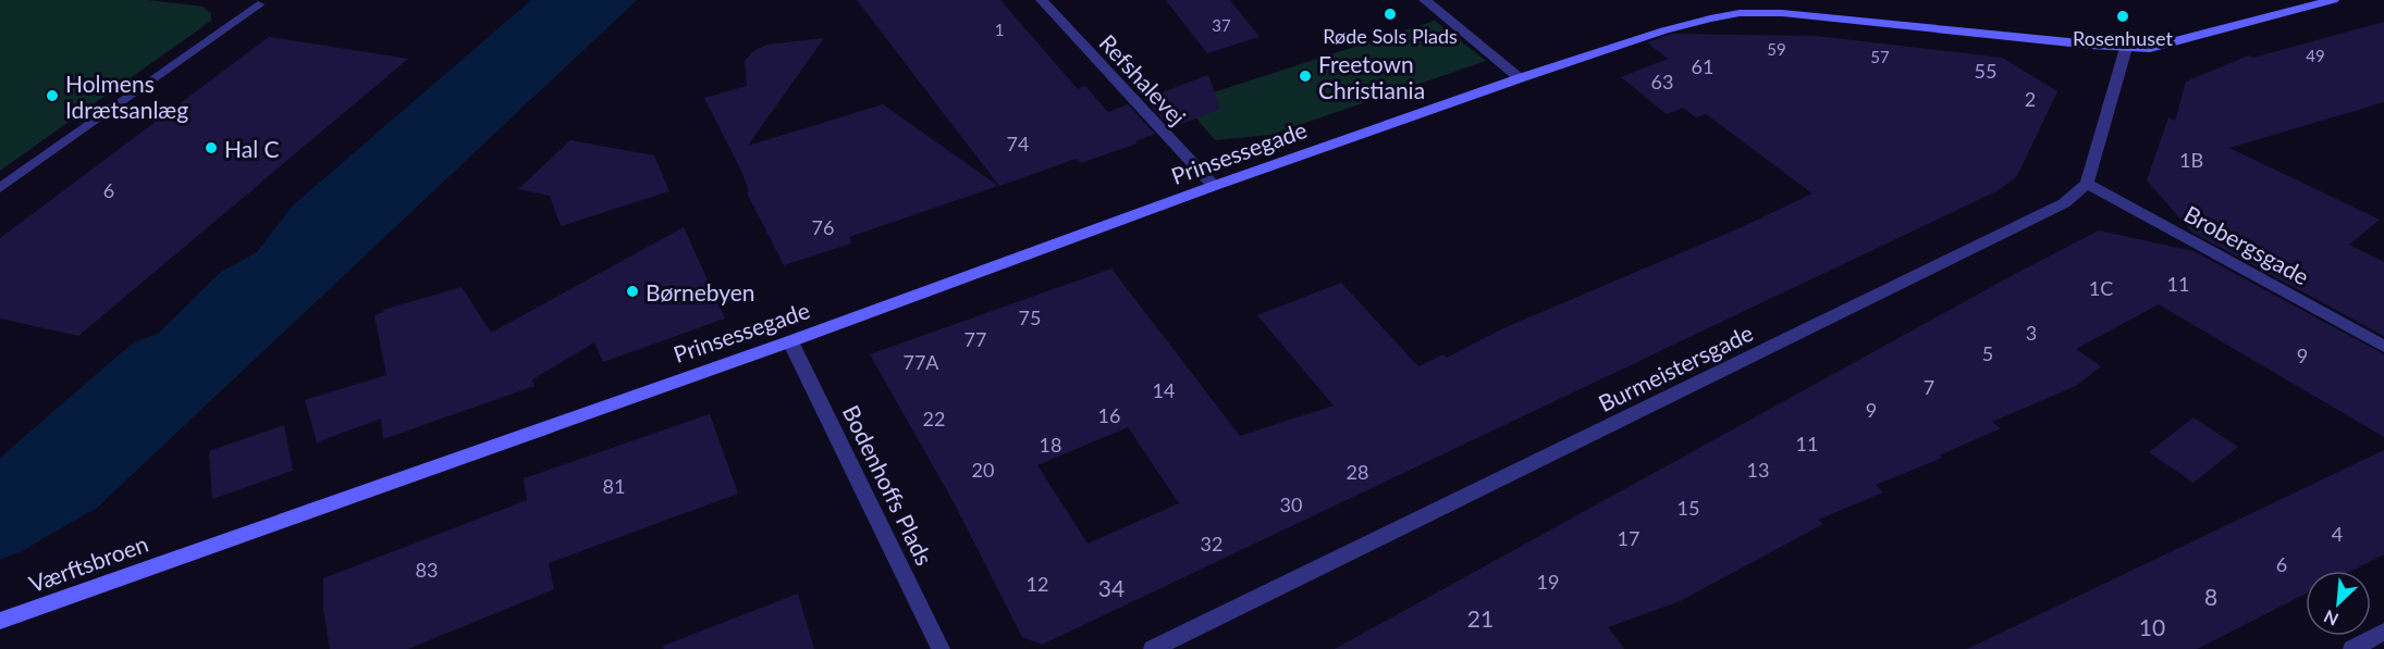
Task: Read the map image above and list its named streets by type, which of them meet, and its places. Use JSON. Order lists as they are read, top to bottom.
{
  "streets": {
    "street": [
      "Refshalevej",
      "Prinsessegade",
      "Brobergsgade",
      "Burmeistersgade",
      "Bodenhoffs Plads",
      "Værftsbroen"
    ]
  },
  "crossings": [
    ["Refshalevej", "Prinsessegade"],
    ["Prinsessegade", "Bodenhoffs Plads"],
    ["Prinsessegade", "Værftsbroen"],
    ["Brobergsgade", "Burmeistersgade"]
  ],
  "places": [
    "Røde Sols Plads",
    "Rosenhuset",
    "Freetown Christiania",
    "Holmens Idrætsanlæg",
    "Hal C",
    "Børnebyen"
  ],
  "house_numbers": [
    "37",
    "1",
    "59",
    "49",
    "57",
    "61",
    "55",
    "63",
    "2",
    "74",
    "1B",
    "6",
    "76",
    "11",
    "1C",
    "75",
    "3",
    "77",
    "5",
    "9",
    "77A",
    "7",
    "14",
    "9",
    "16",
    "22",
    "11",
    "18",
    "20",
    "13",
    "28",
    "81",
    "30",
    "15",
    "4",
    "17",
    "32",
    "6",
    "83",
    "19",
    "12",
    "34",
    "8",
    "21",
    "10"
  ],
  "north": "bottom left"
}
